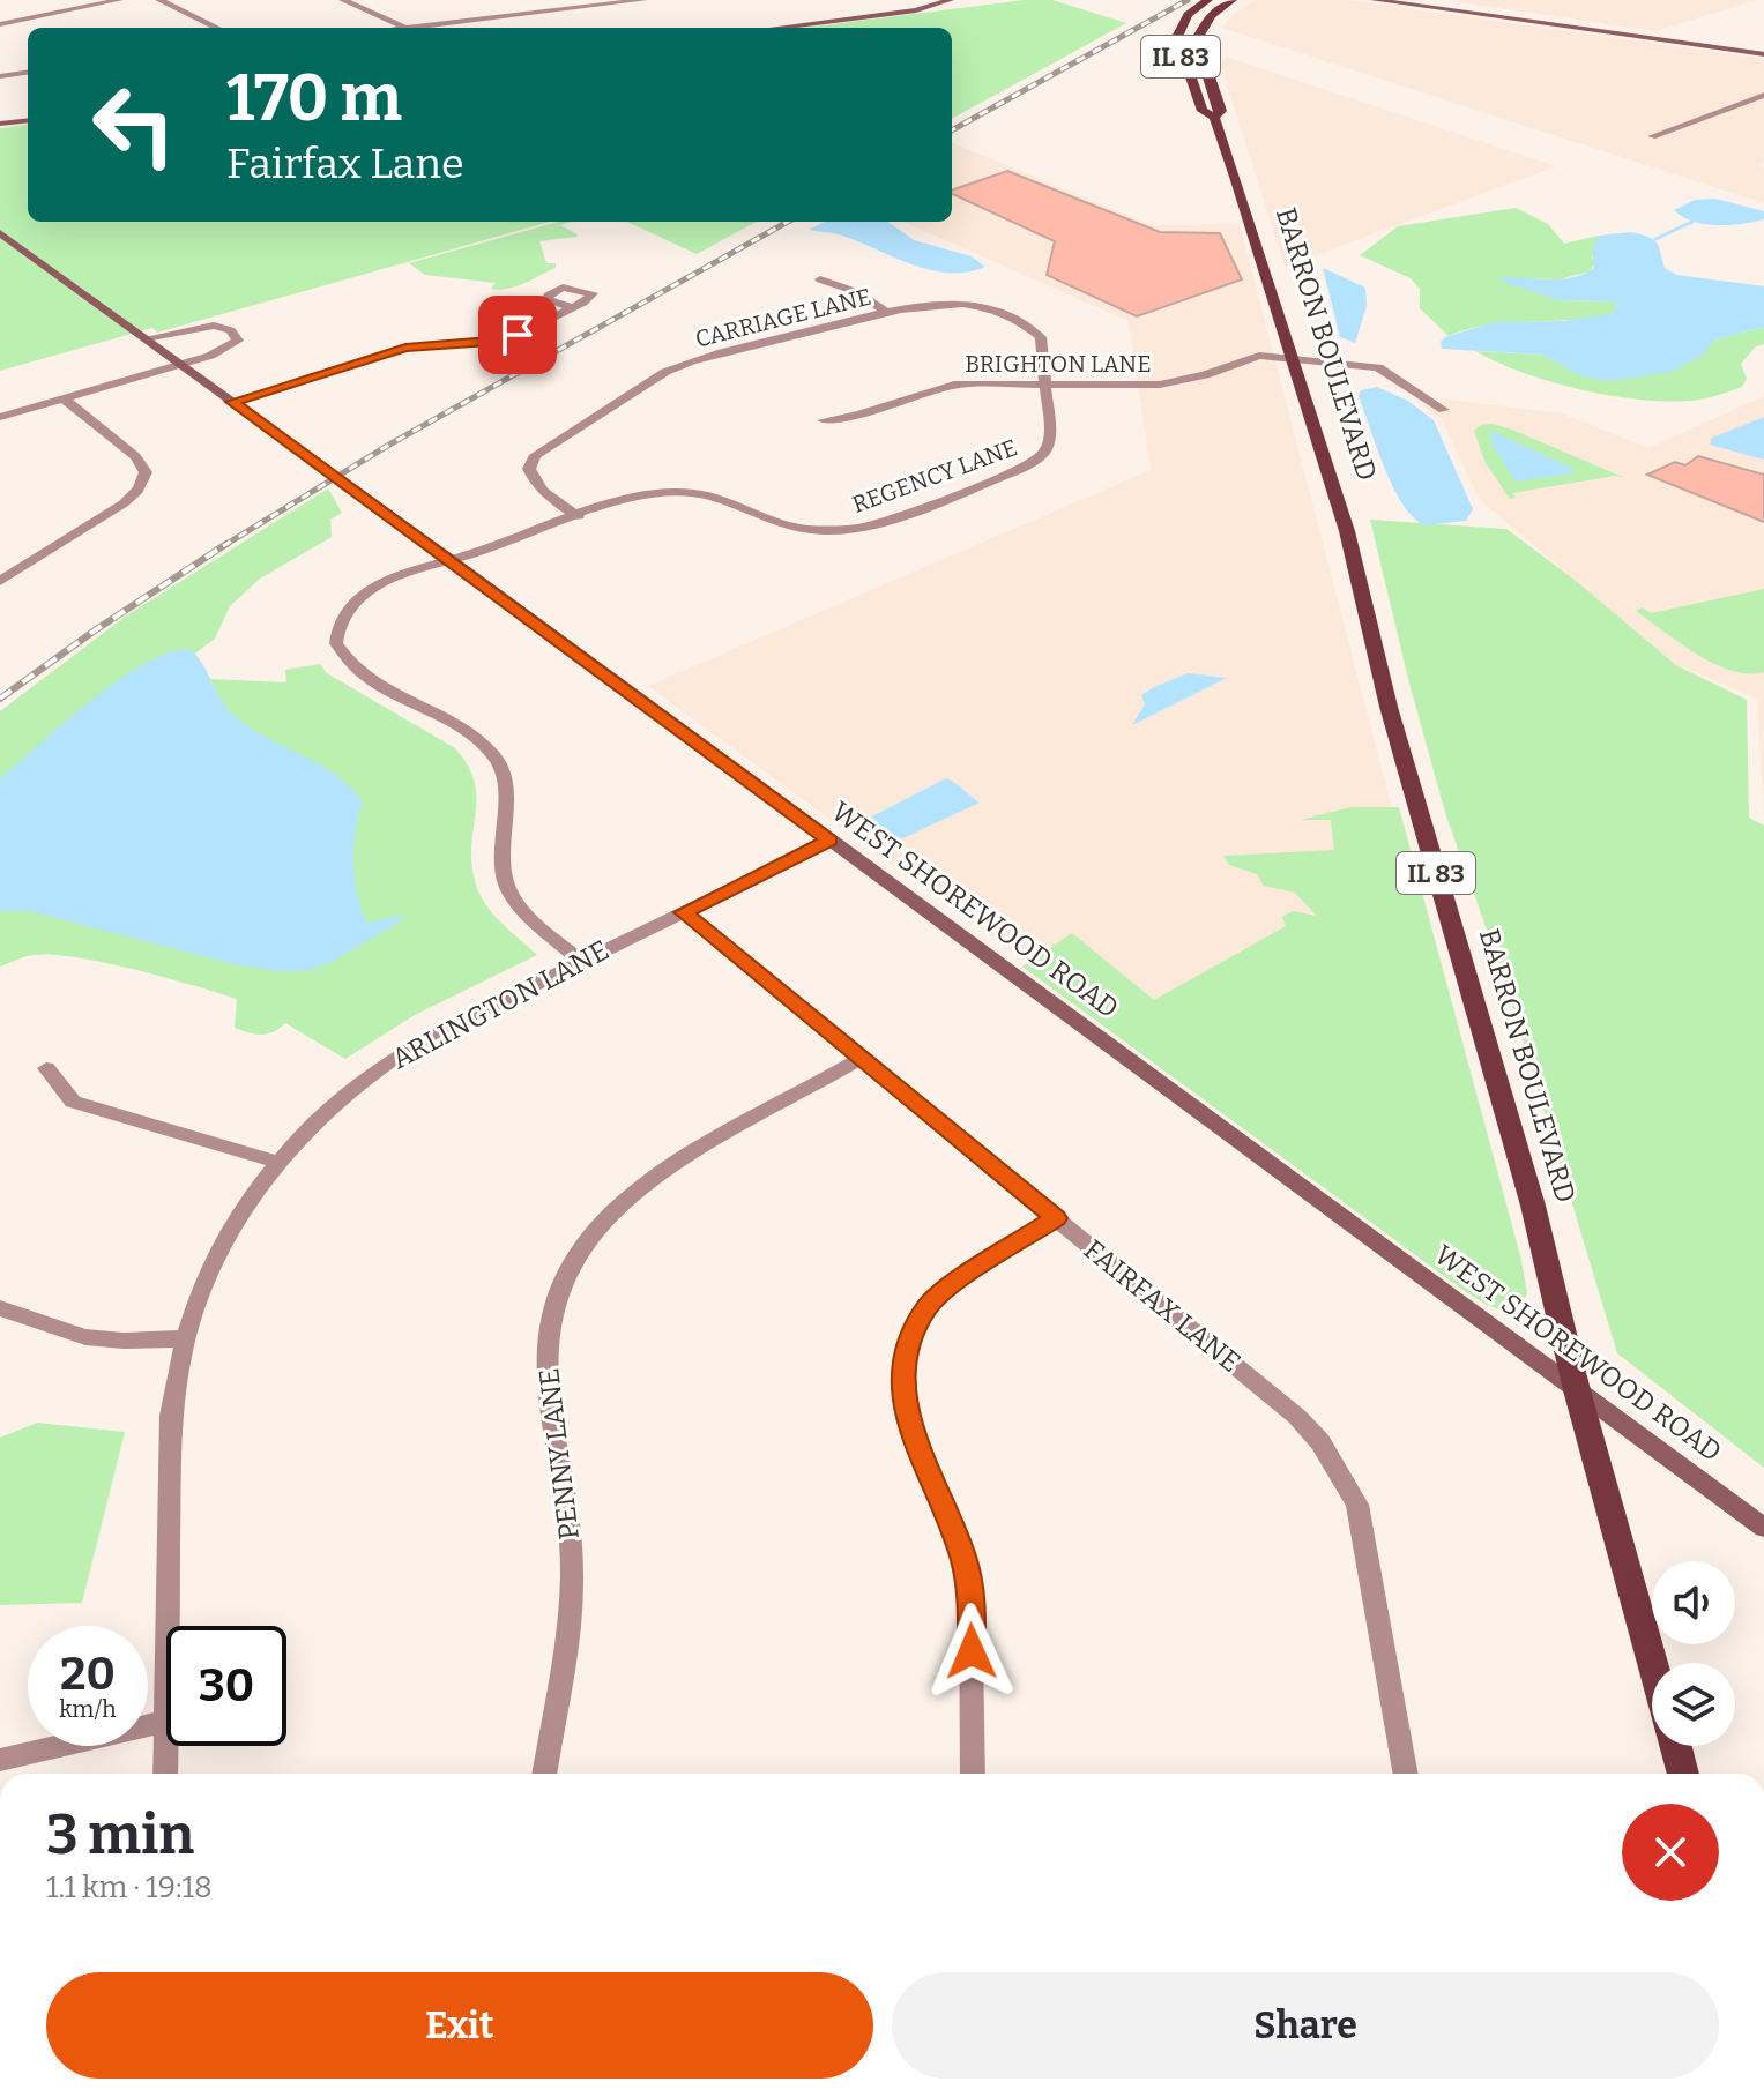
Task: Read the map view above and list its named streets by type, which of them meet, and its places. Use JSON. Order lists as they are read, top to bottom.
{
  "streets": {
    "main road": ["IL 83", "BARRON BOULEVARD", "WEST SHOREWOOD ROAD"],
    "street": [
      "CARRIAGE LANE",
      "BRIGHTON LANE",
      "REGENCY LANE",
      "ARLINGTON LANE",
      "FAIRFAX LANE",
      "PENNY LANE"
    ]
  },
  "crossings": [
    ["CARRIAGE LANE", "BRIGHTON LANE"],
    ["CARRIAGE LANE", "REGENCY LANE"],
    ["BARRON BOULEVARD", "BRIGHTON LANE"],
    ["BARRON BOULEVARD", "WEST SHOREWOOD ROAD"],
    ["BRIGHTON LANE", "REGENCY LANE"],
    ["REGENCY LANE", "WEST SHOREWOOD ROAD"],
    ["REGENCY LANE", "ARLINGTON LANE"],
    ["WEST SHOREWOOD ROAD", "ARLINGTON LANE"],
    ["ARLINGTON LANE", "FAIRFAX LANE"],
    ["FAIRFAX LANE", "PENNY LANE"]
  ],
  "page": {
    "turn": ["170 m", "Fairfax Lane"],
    "speed": "20 km/h",
    "limit": "30",
    "heading": ["3 min", "1.1 km · 19:18"],
    "buttons": ["Exit", "Share"]
  }
}
